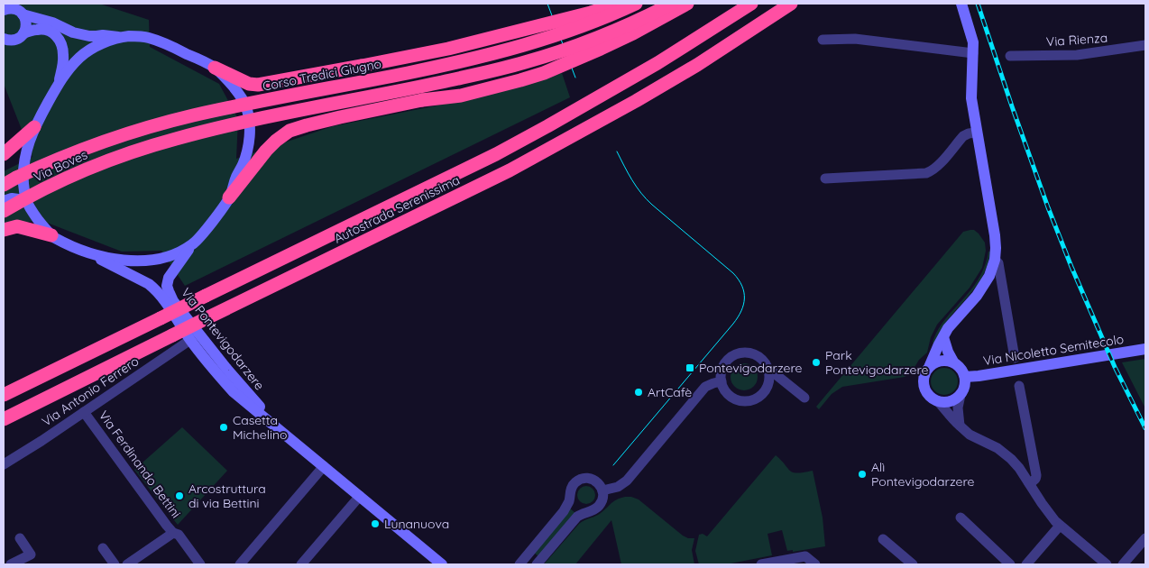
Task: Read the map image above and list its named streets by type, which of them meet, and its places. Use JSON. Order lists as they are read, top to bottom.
{
  "streets": {
    "highway": ["Corso Tredici Giugno", "Via Boves", "Autostrada Serenissima"],
    "main road": ["Via Pontevigodarzere", "Via Nicoletto Semitecolo"],
    "street": ["Via Rienza", "Via Antonio Ferrero", "Via Ferdinando Bettini"]
  },
  "crossings": [
    ["Corso Tredici Giugno", "Via Boves"],
    ["Via Pontevigodarzere", "Via Antonio Ferrero"],
    ["Via Antonio Ferrero", "Via Ferdinando Bettini"]
  ],
  "places": {
    "other": [
      "Park Pontevigodarzere",
      "ArtCafè",
      "Casetta Michelino",
      "Alì Pontevigodarzere",
      "Arcostruttura di via Bettini",
      "Lunanuova"
    ],
    "transit": ["Pontevigodarzere"]
  }
}
